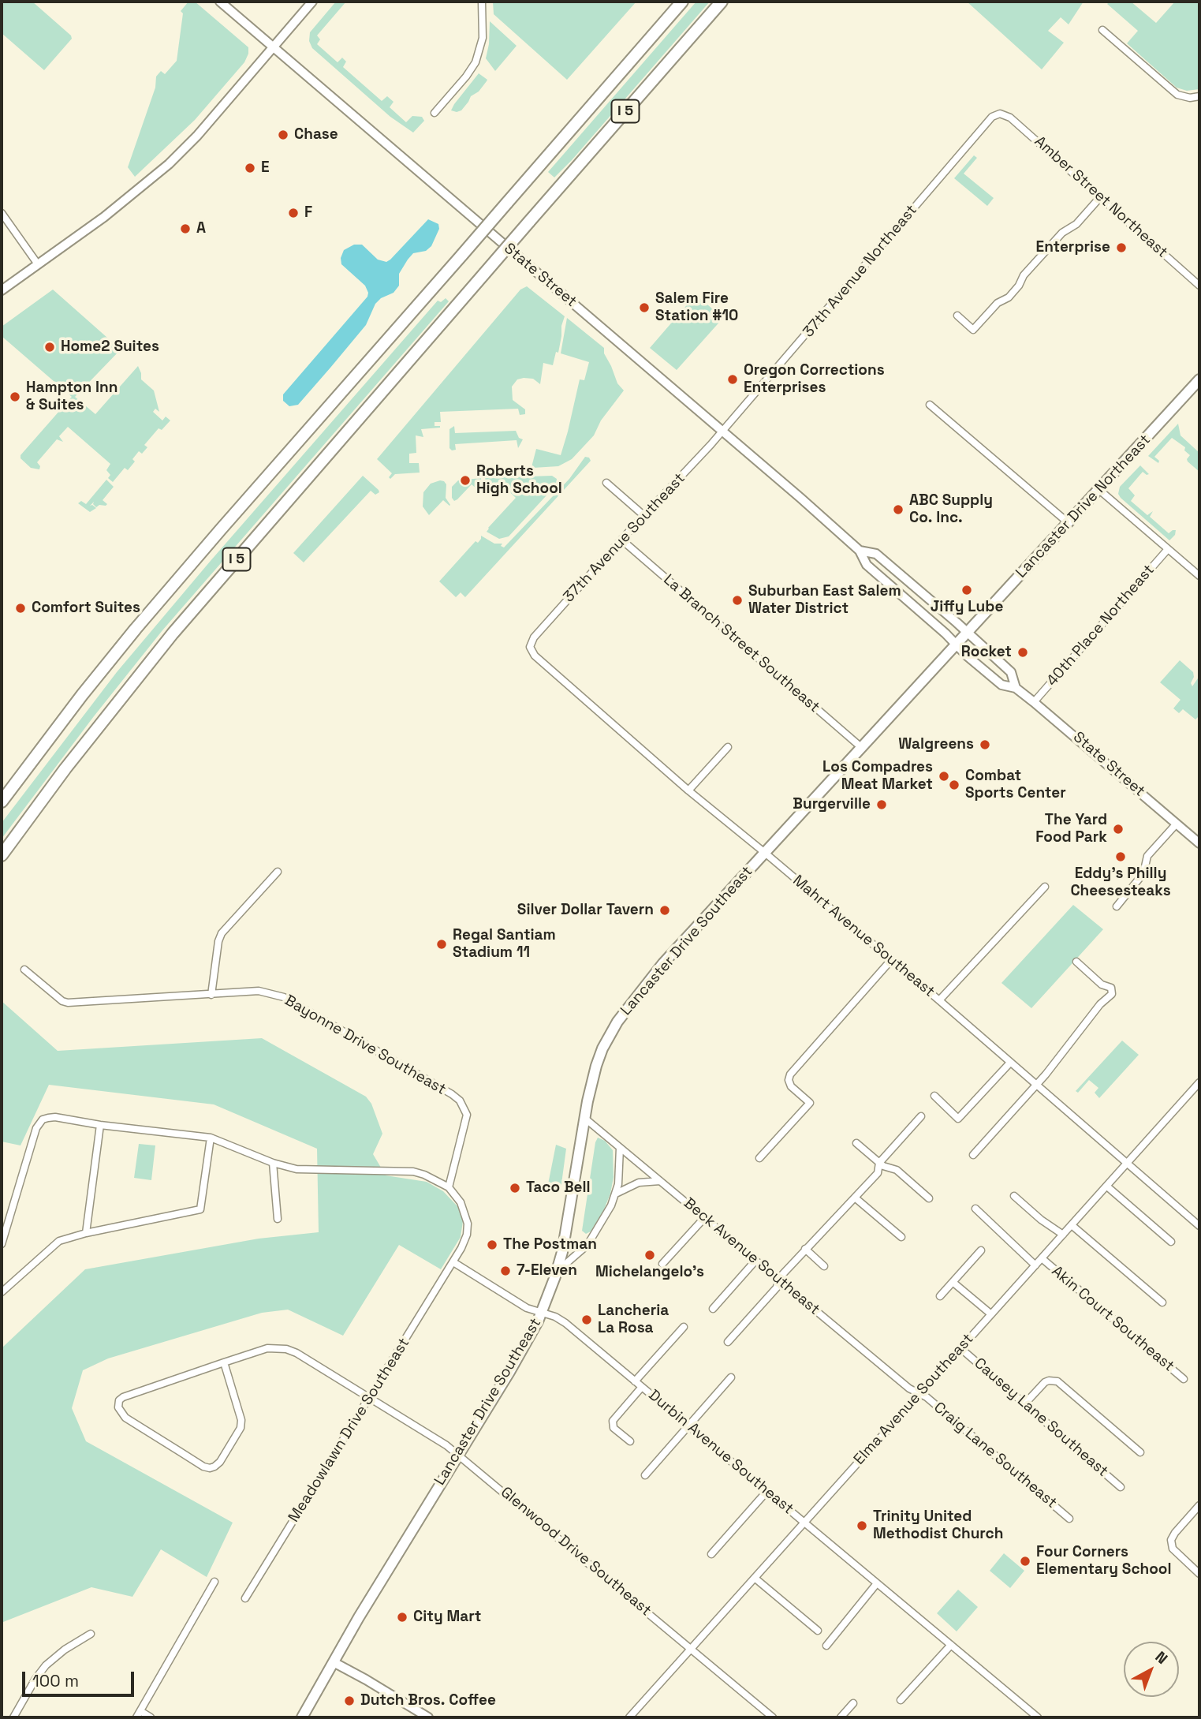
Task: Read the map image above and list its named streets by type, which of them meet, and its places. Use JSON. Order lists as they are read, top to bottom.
{
  "streets": {
    "highway": ["I 5"],
    "main road": ["State Street", "Lancaster Drive Northeast", "Lancaster Drive Southeast"],
    "street": [
      "Amber Street Northeast",
      "37th Avenue Northeast",
      "37th Avenue Southeast",
      "40th Place Northeast",
      "La Branch Street Southeast",
      "Mahrt Avenue Southeast",
      "Bayonne Drive Southeast",
      "Beck Avenue Southeast",
      "Akin Court Southeast",
      "Elma Avenue Southeast",
      "Causey Lane Southeast",
      "Meadowlawn Drive Southeast",
      "Durbin Avenue Southeast",
      "Craig Lane Southeast",
      "Glenwood Drive Southeast"
    ]
  },
  "crossings": [
    ["Amber Street Northeast", "37th Avenue Northeast"],
    ["37th Avenue Northeast", "State Street"],
    ["37th Avenue Northeast", "37th Avenue Southeast"],
    ["State Street", "Lancaster Drive Northeast"],
    ["State Street", "37th Avenue Southeast"],
    ["State Street", "40th Place Northeast"],
    ["State Street", "Lancaster Drive Southeast"],
    ["Lancaster Drive Northeast", "Lancaster Drive Southeast"],
    ["37th Avenue Southeast", "La Branch Street Southeast"],
    ["37th Avenue Southeast", "Mahrt Avenue Southeast"],
    ["La Branch Street Southeast", "Lancaster Drive Southeast"],
    ["Mahrt Avenue Southeast", "Lancaster Drive Southeast"],
    ["Mahrt Avenue Southeast", "Elma Avenue Southeast"],
    ["Lancaster Drive Southeast", "Beck Avenue Southeast"],
    ["Lancaster Drive Southeast", "Durbin Avenue Southeast"],
    ["Lancaster Drive Southeast", "Glenwood Drive Southeast"],
    ["Beck Avenue Southeast", "Elma Avenue Southeast"],
    ["Beck Avenue Southeast", "Craig Lane Southeast"],
    ["Akin Court Southeast", "Elma Avenue Southeast"],
    ["Elma Avenue Southeast", "Causey Lane Southeast"],
    ["Elma Avenue Southeast", "Durbin Avenue Southeast"],
    ["Elma Avenue Southeast", "Craig Lane Southeast"],
    ["Elma Avenue Southeast", "Glenwood Drive Southeast"],
    ["Meadowlawn Drive Southeast", "Durbin Avenue Southeast"],
    ["Meadowlawn Drive Southeast", "Glenwood Drive Southeast"]
  ],
  "places": [
    "Chase",
    "E",
    "F",
    "A",
    "Enterprise",
    "Salem Fire Station #10",
    "Home2 Suites",
    "Oregon Corrections Enterprises",
    "Hampton Inn & Suites",
    "Roberts High School",
    "ABC Supply Co. Inc.",
    "Jiffy Lube",
    "Suburban East Salem Water District",
    "Comfort Suites",
    "Rocket",
    "Walgreens",
    "Los Compadres Meat Market",
    "Combat Sports Center",
    "Burgerville",
    "The Yard Food Park",
    "Eddy's Philly Cheesesteaks",
    "Silver Dollar Tavern",
    "Regal Santiam Stadium 11",
    "Taco Bell",
    "The Postman",
    "Michelangelo's",
    "7-Eleven",
    "Lancheria La Rosa",
    "Trinity United Methodist Church",
    "Four Corners Elementary School",
    "City Mart",
    "Dutch Bros. Coffee"
  ],
  "scale_bar": "100 m",
  "north": "top right"
}
